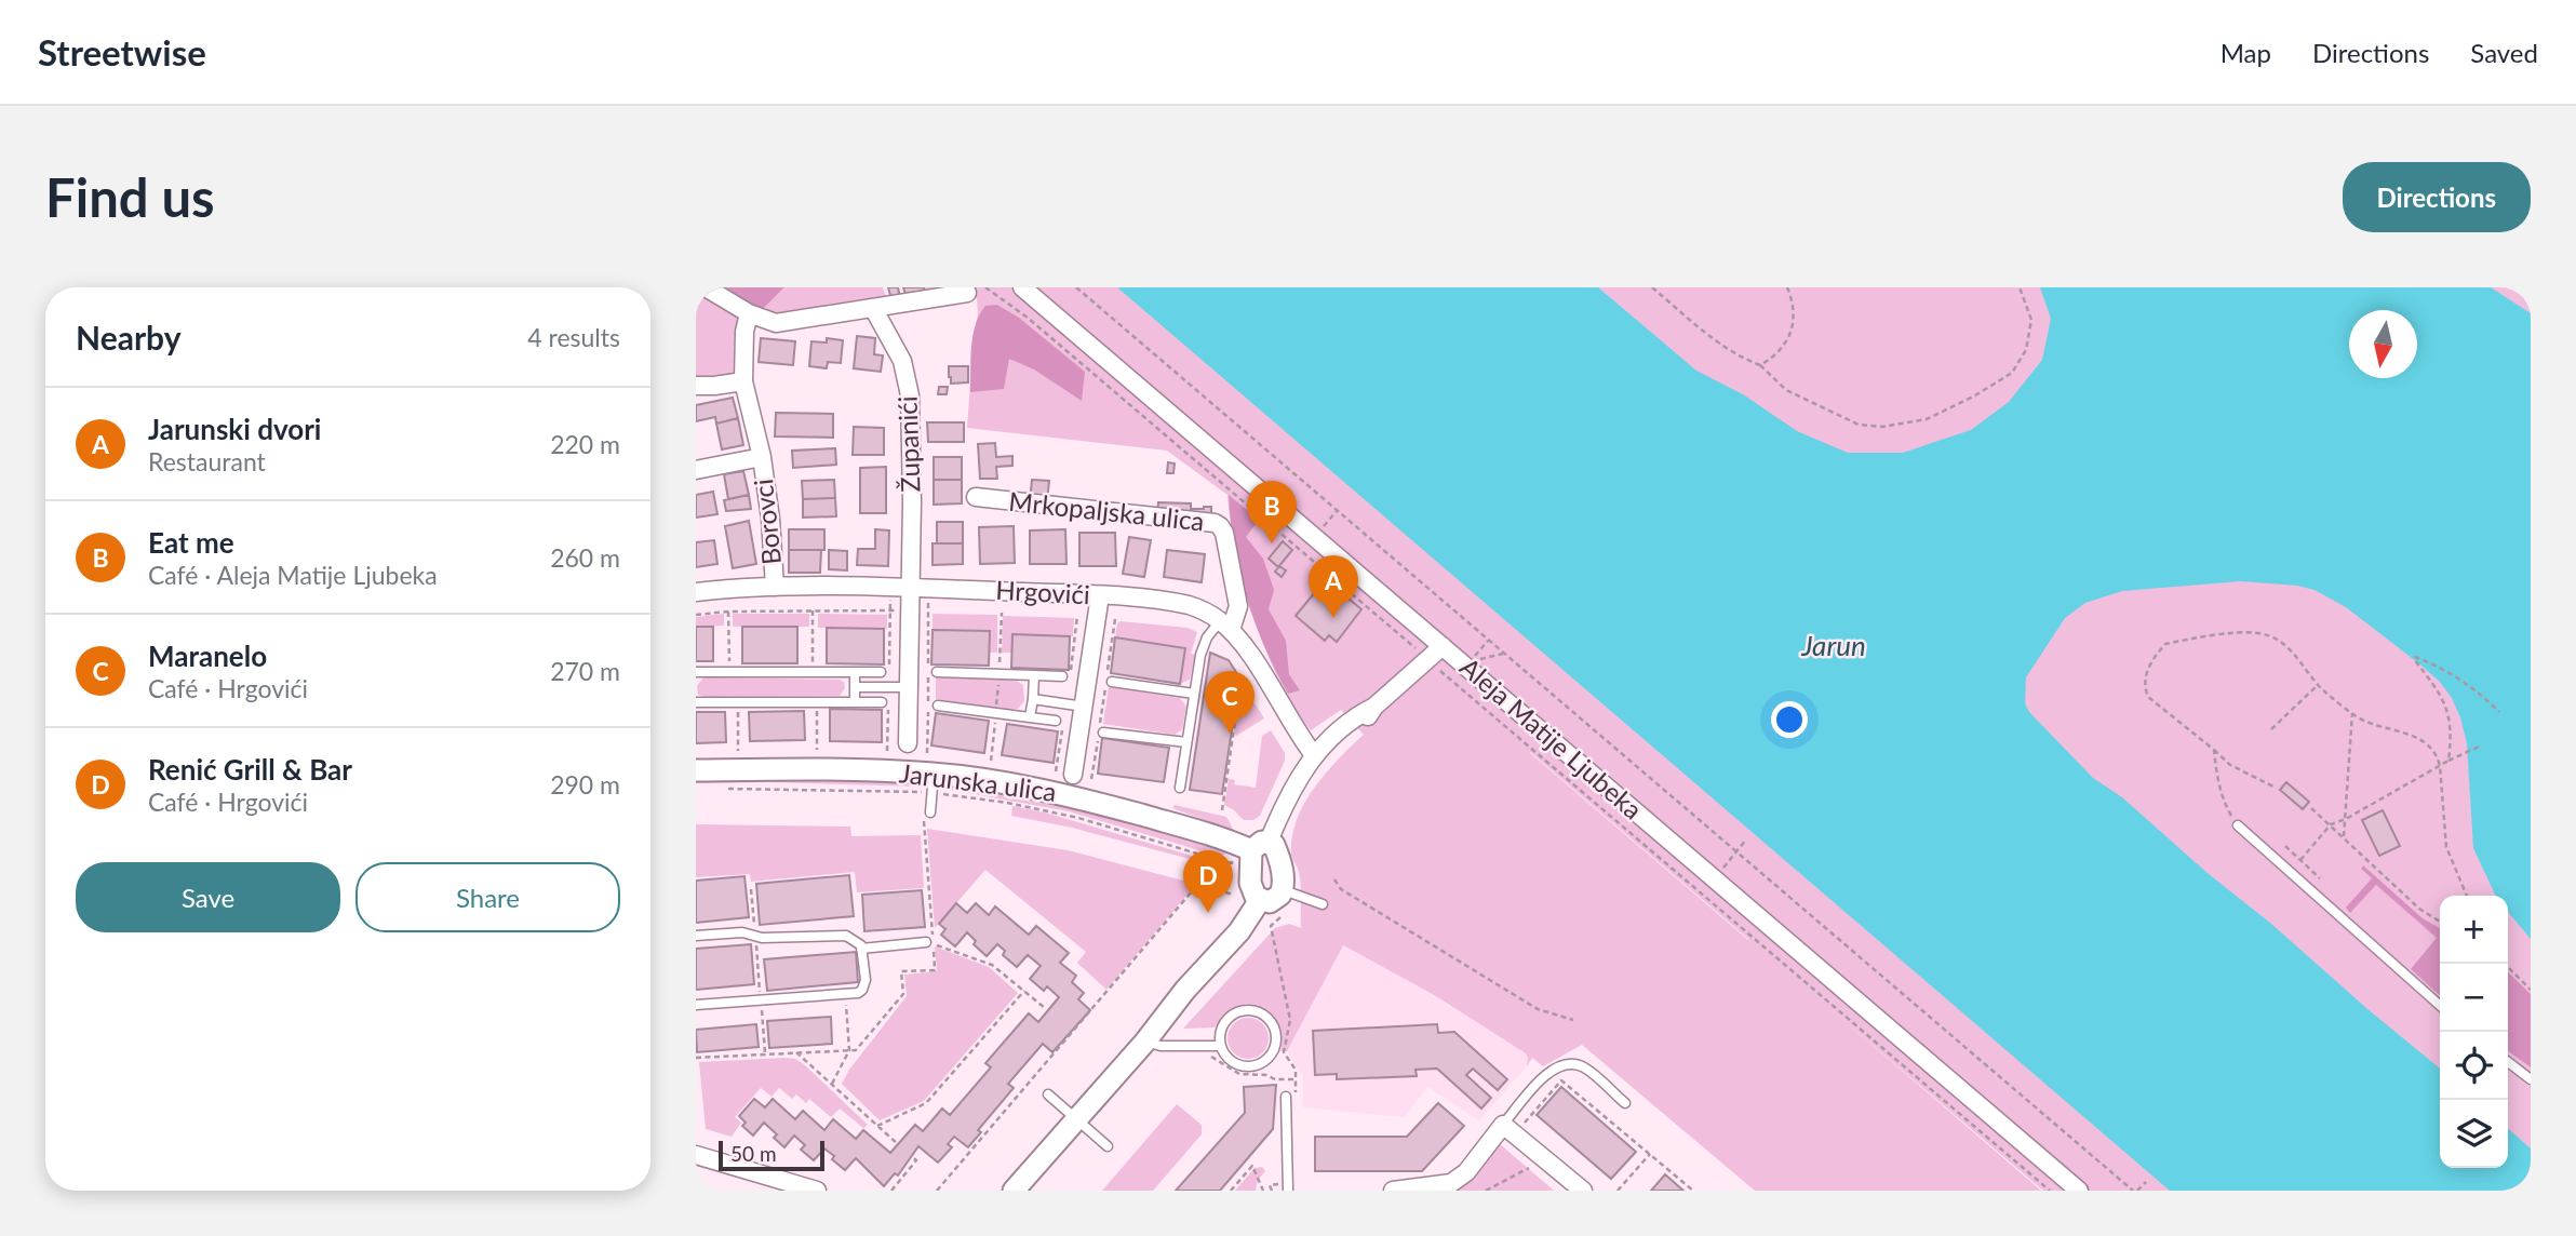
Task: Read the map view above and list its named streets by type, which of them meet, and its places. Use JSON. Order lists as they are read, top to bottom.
{
  "streets": {
    "street": [
      "Županići",
      "Mrkopaljska ulica",
      "Borovci",
      "Hrgovići",
      "Aleja Matije Ljubeka",
      "Jarunska ulica"
    ]
  },
  "crossings": [
    ["Županići", "Hrgovići"],
    ["Županići", "Jarunska ulica"],
    ["Mrkopaljska ulica", "Hrgovići"],
    ["Borovci", "Hrgovići"],
    ["Hrgovići", "Jarunska ulica"]
  ],
  "water": ["Jarun"],
  "scale_bar": "50 m",
  "north": "bottom",
  "page": {
    "header": "Streetwise",
    "nav": ["Map", "Directions", "Saved"],
    "buttons": [
      "Directions",
      ["Save", "Share"]
    ],
    "title": "Find us",
    "heading": ["Nearby", "4 results"],
    "list": [
      {
        "mark": "A",
        "name": "Jarunski dvori",
        "note": "Restaurant",
        "value": "220 m"
      },
      {
        "mark": "B",
        "name": "Eat me",
        "note": "Café · Aleja Matije Ljubeka",
        "value": "260 m"
      },
      {
        "mark": "C",
        "name": "Maranelo",
        "note": "Café · Hrgovići",
        "value": "270 m"
      },
      {
        "mark": "D",
        "name": "Renić Grill & Bar",
        "note": "Café · Hrgovići",
        "value": "290 m"
      }
    ],
    "pins": [
      "B",
      "A",
      "C",
      "D"
    ],
    "map_buttons": ["+", "−"],
    "scale": "50 m"
  }
}
